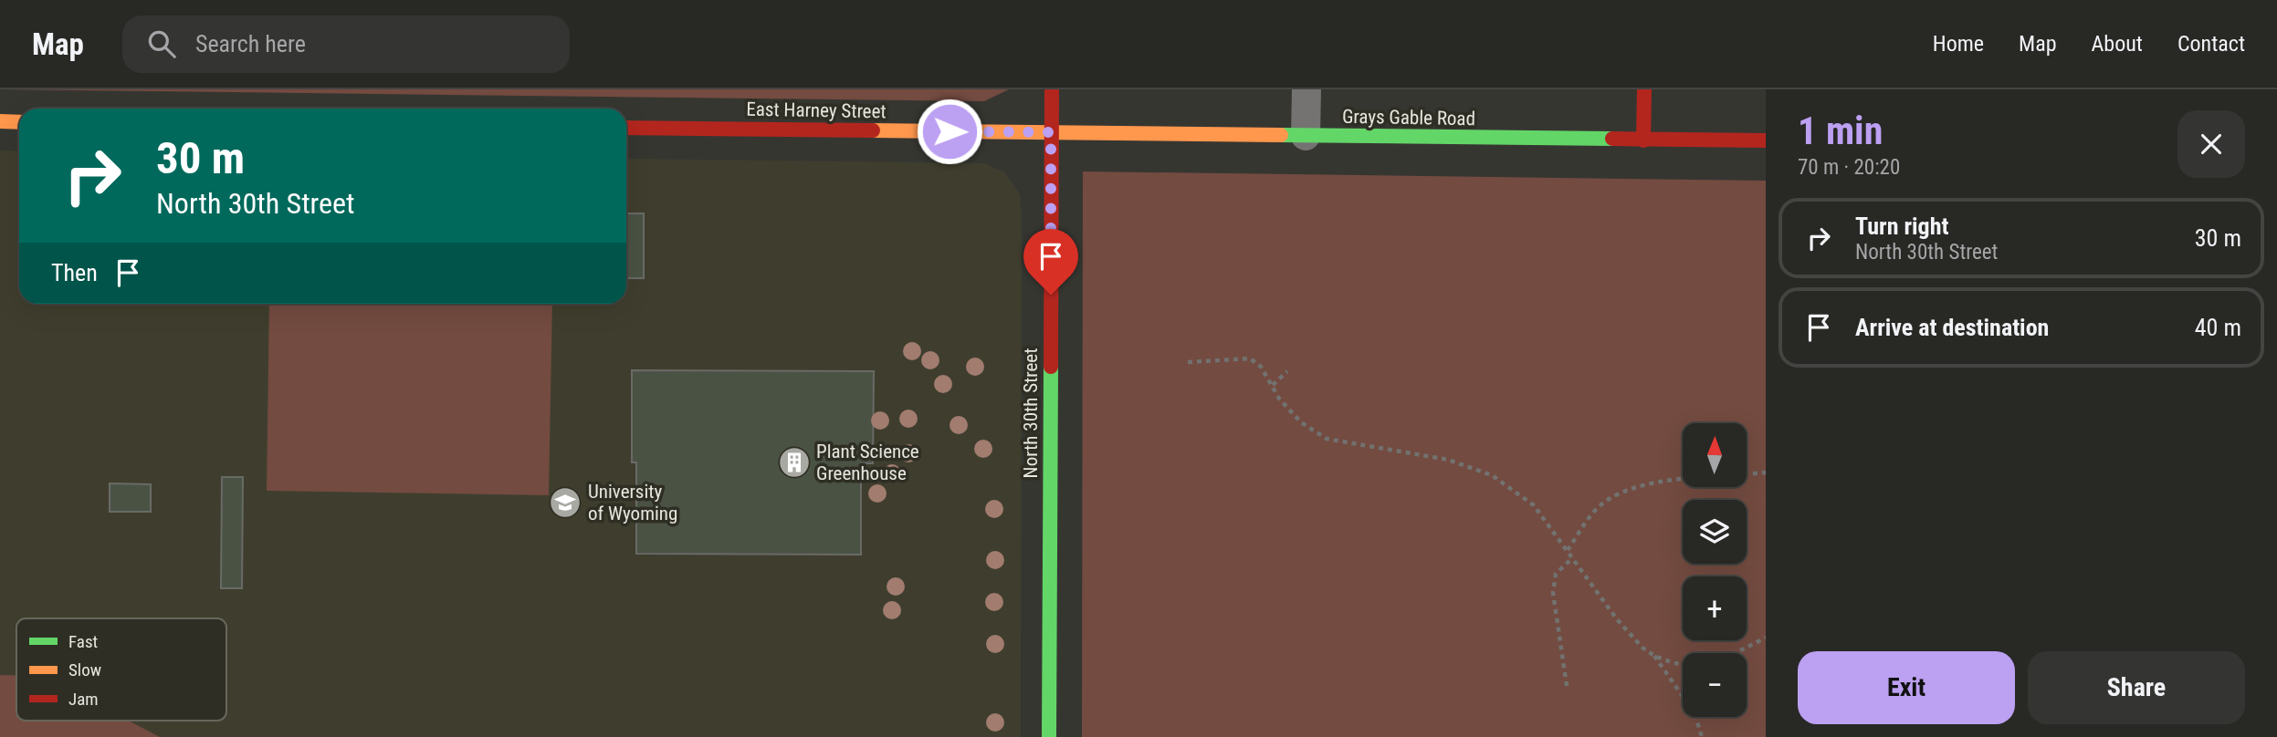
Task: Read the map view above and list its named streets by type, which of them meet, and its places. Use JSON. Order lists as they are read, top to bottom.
{
  "streets": {
    "main road": ["East Harney Street", "Grays Gable Road", "North 30th Street"]
  },
  "crossings": [
    ["East Harney Street", "Grays Gable Road"],
    ["East Harney Street", "North 30th Street"],
    ["Grays Gable Road", "North 30th Street"]
  ],
  "places": {
    "building": ["Plant Science Greenhouse"],
    "school or university": ["University of Wyoming"]
  },
  "legend": ["Fast", "Slow", "Jam"],
  "north": "top",
  "page": {
    "header": "Map",
    "search": "Search here",
    "nav": [
      "Home",
      "Map",
      "About",
      "Contact"
    ],
    "heading": ["1 min", "70 m · 20:20"],
    "turn": ["30 m", "North 30th Street"],
    "list": [
      {
        "name": "Turn right",
        "note": "North 30th Street",
        "value": "30 m"
      },
      {
        "name": "Arrive at destination",
        "value": "40 m"
      }
    ],
    "then": "Then",
    "map_buttons": ["+", "−"],
    "buttons": ["Exit", "Share"]
  }
}
